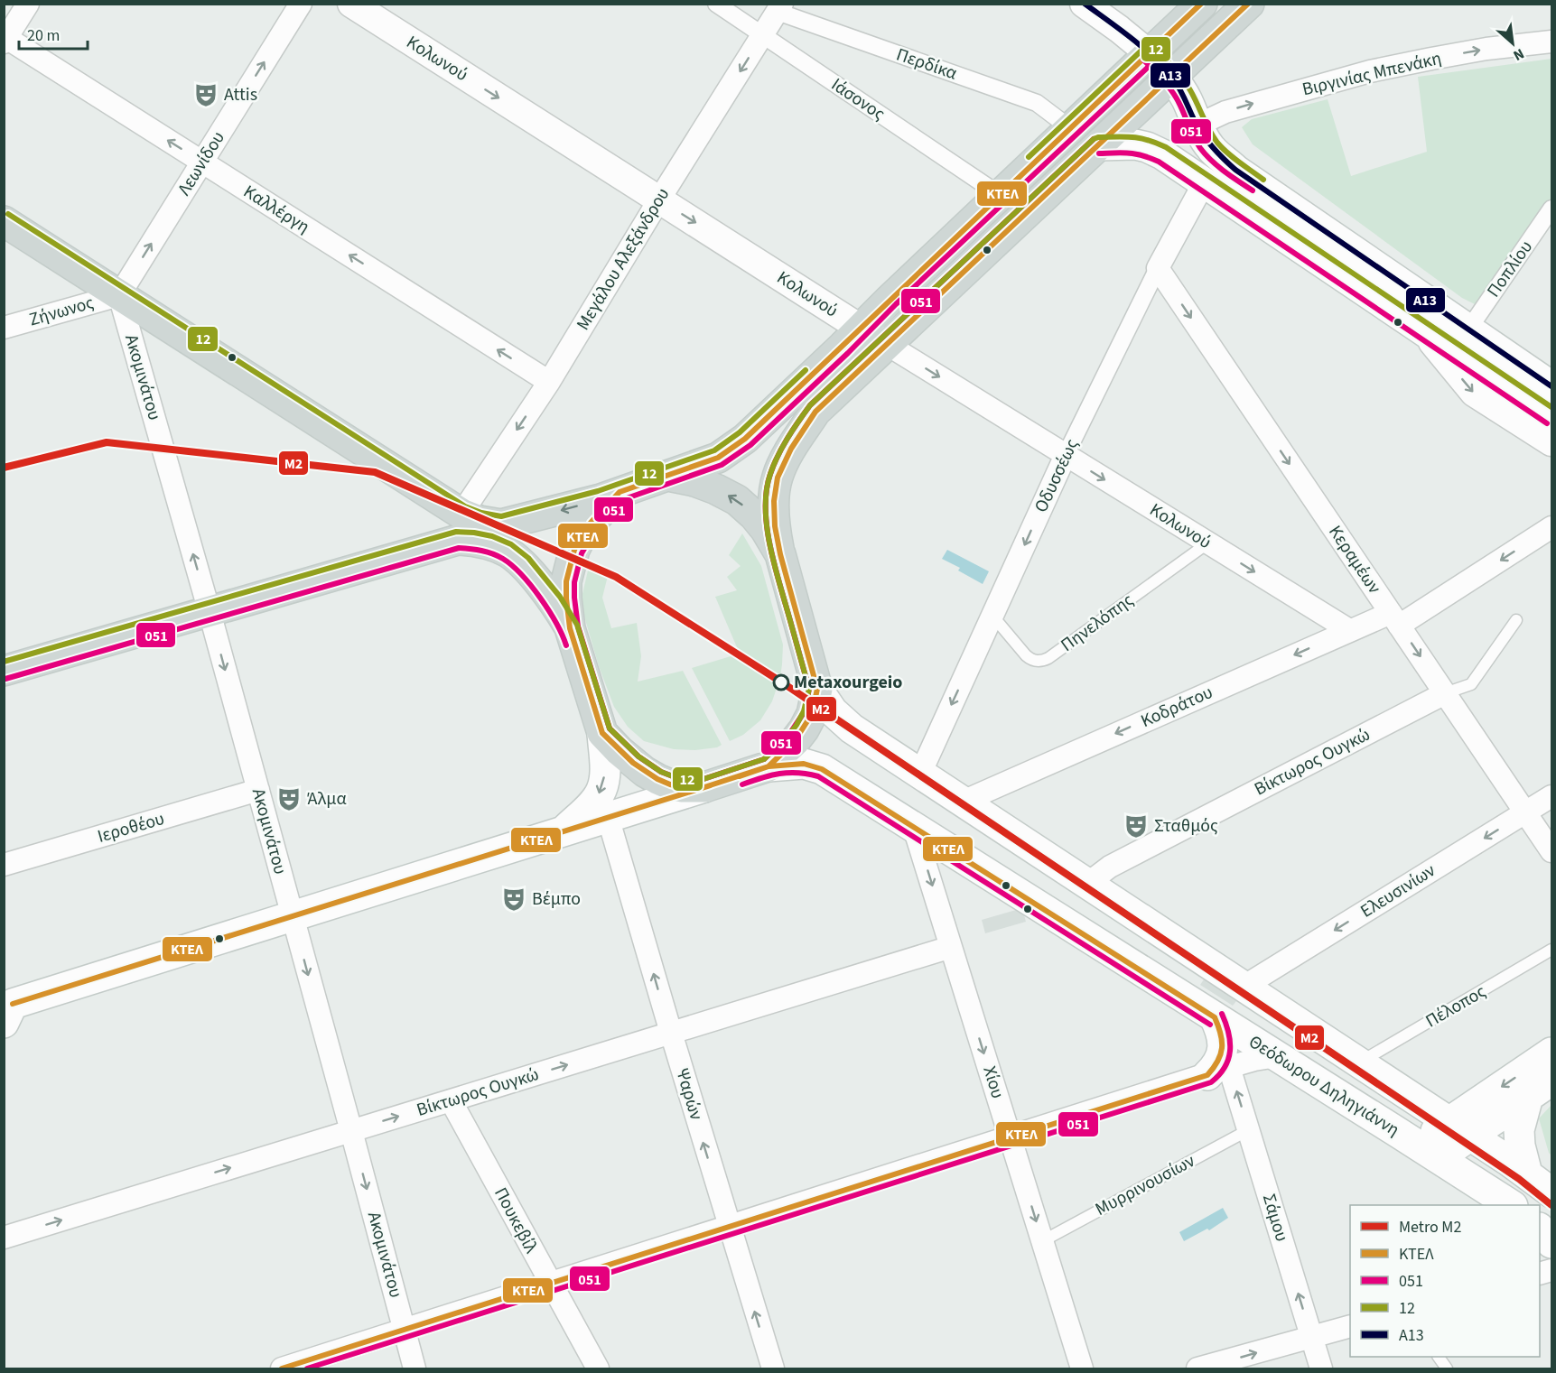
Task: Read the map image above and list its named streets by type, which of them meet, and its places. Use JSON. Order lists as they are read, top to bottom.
{
  "streets": {
    "main road": ["Θεόδωρου Δηληγιάννη"],
    "street": [
      "Κολωνού",
      "Περδίκα",
      "Βιργινίας Μπενάκη",
      "Ιάσονος",
      "Λεωνίδου",
      "Καλλέργη",
      "Μεγάλου Αλεξάνδρου",
      "Ποπλίου",
      "Ζήνωνος",
      "Ακομινάτου",
      "Οδυσσέως",
      "Κεραμέων",
      "Κοδράτου",
      "Βίκτωρος Ουγκώ",
      "Ιεροθέου",
      "Ελευσινίων",
      "Χίου",
      "Ψαρών",
      "Σάμου",
      "Πουκεβίλ"
    ],
    "lane": ["Πηνελόπης", "Πέλοπος", "Μυρρινουσίων"]
  },
  "crossings": [
    ["Κολωνού", "Μεγάλου Αλεξάνδρου"],
    ["Κολωνού", "Οδυσσέως"],
    ["Κολωνού", "Πηνελόπης"],
    ["Κολωνού", "Κοδράτου"],
    ["Περδίκα", "Μεγάλου Αλεξάνδρου"],
    ["Ιάσονος", "Μεγάλου Αλεξάνδρου"],
    ["Λεωνίδου", "Καλλέργη"],
    ["Λεωνίδου", "Ζήνωνος"],
    ["Λεωνίδου", "Ακομινάτου"],
    ["Καλλέργη", "Μεγάλου Αλεξάνδρου"],
    ["Ζήνωνος", "Ακομινάτου"],
    ["Ακομινάτου", "Βίκτωρος Ουγκώ"],
    ["Ακομινάτου", "Ιεροθέου"],
    ["Οδυσσέως", "Κεραμέων"],
    ["Οδυσσέως", "Πηνελόπης"],
    ["Οδυσσέως", "Θεόδωρου Δηληγιάννη"],
    ["Κεραμέων", "Κοδράτου"],
    ["Κεραμέων", "Βίκτωρος Ουγκώ"],
    ["Κεραμέων", "Ελευσινίων"],
    ["Κοδράτου", "Θεόδωρου Δηληγιάννη"],
    ["Βίκτωρος Ουγκώ", "Χίου"],
    ["Βίκτωρος Ουγκώ", "Θεόδωρου Δηληγιάννη"],
    ["Βίκτωρος Ουγκώ", "Ψαρών"],
    ["Βίκτωρος Ουγκώ", "Πουκεβίλ"],
    ["Ελευσινίων", "Θεόδωρου Δηληγιάννη"],
    ["Πέλοπος", "Θεόδωρου Δηληγιάννη"],
    ["Χίου", "Θεόδωρου Δηληγιάννη"],
    ["Χίου", "Μυρρινουσίων"],
    ["Μυρρινουσίων", "Σάμου"]
  ],
  "one_way": [
    "Κολωνού",
    "Βιργινίας Μπενάκη",
    "Λεωνίδου",
    "Καλλέργη",
    "Μεγάλου Αλεξάνδρου",
    "Οδυσσέως",
    "Κεραμέων",
    "Κοδράτου",
    "Βίκτωρος Ουγκώ",
    "Ελευσινίων",
    "Χίου",
    "Ψαρών",
    "Σάμου"
  ],
  "places": {
    "theatre": [
      "Attis",
      "Άλμα",
      "Σταθμός",
      "Βέμπο"
    ],
    "other": ["Metaxourgeio"]
  },
  "lines": [
    "transit line ΚΤΕΛ",
    "transit line Α13",
    "transit line 12",
    "transit line 051",
    "metro line Μ2"
  ],
  "legend": [
    "Metro Μ2",
    "ΚΤΕΛ",
    "051",
    "12",
    "Α13"
  ],
  "scale_bar": "20 m",
  "north": "bottom right"
}
